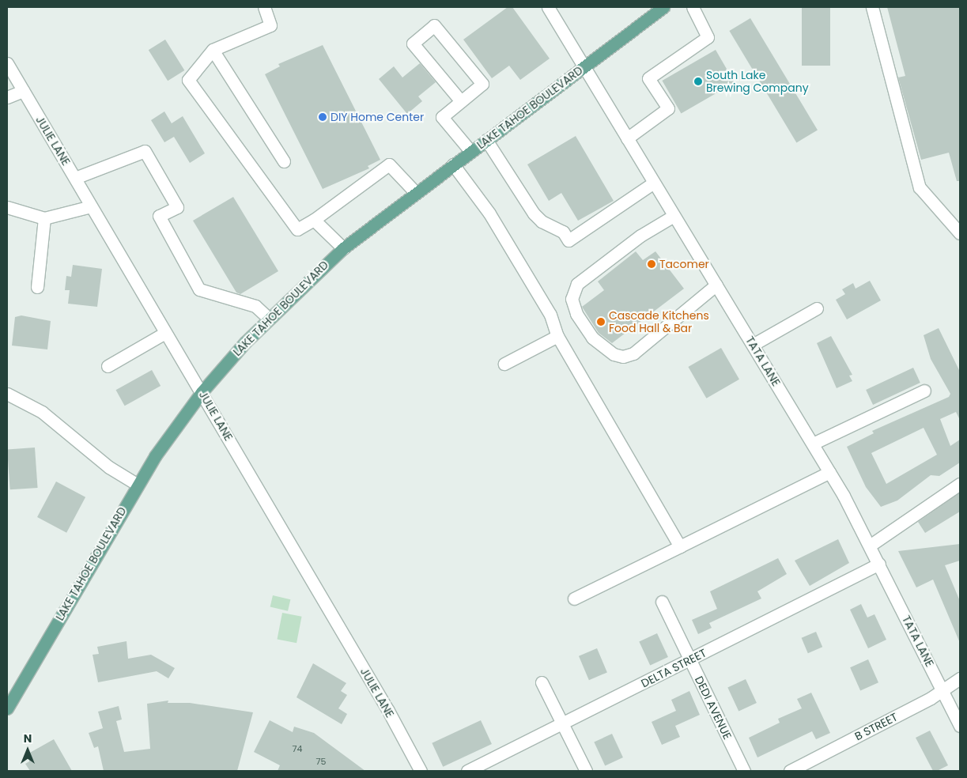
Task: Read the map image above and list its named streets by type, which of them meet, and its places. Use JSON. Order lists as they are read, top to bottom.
{
  "streets": {
    "main road": ["LAKE TAHOE BOULEVARD"],
    "street": [
      "JULIE LANE",
      "TATA LANE",
      "DELTA STREET",
      "DEDI AVENUE",
      "B STREET"
    ]
  },
  "crossings": [
    ["LAKE TAHOE BOULEVARD", "JULIE LANE"],
    ["LAKE TAHOE BOULEVARD", "TATA LANE"],
    ["TATA LANE", "DELTA STREET"],
    ["TATA LANE", "B STREET"],
    ["DELTA STREET", "DEDI AVENUE"]
  ],
  "places": [
    "South Lake Brewing Company",
    "DIY Home Center",
    "Tacomer",
    "Cascade Kitchens Food Hall & Bar"
  ],
  "house_numbers": ["74", "75"],
  "north": "top"
}
